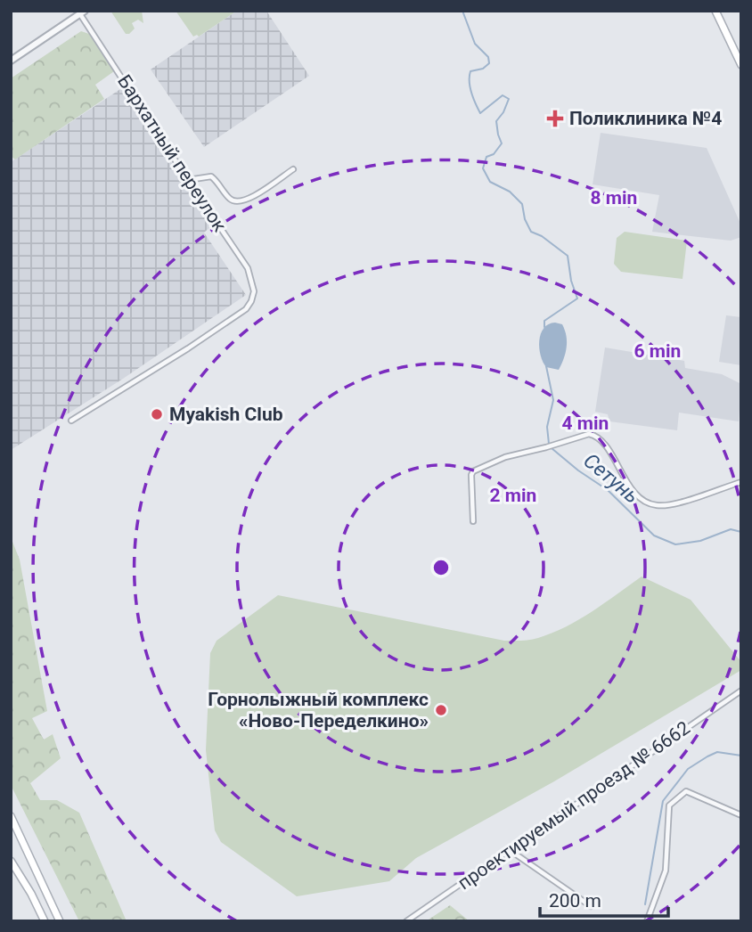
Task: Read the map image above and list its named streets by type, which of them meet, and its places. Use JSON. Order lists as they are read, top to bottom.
{
  "streets": {
    "street": ["Бархатный переулок", "проектируемый проезд № 6662"]
  },
  "water": ["Сетунь"],
  "places": {
    "health": ["Поликлиника №4"],
    "other": ["Myakish Club", "Горнолыжный комплекс «Ново-Переделкино»"]
  },
  "scale_bar": "200 m",
  "rings": [
    "8 min",
    "6 min",
    "4 min",
    "2 min"
  ]
}
